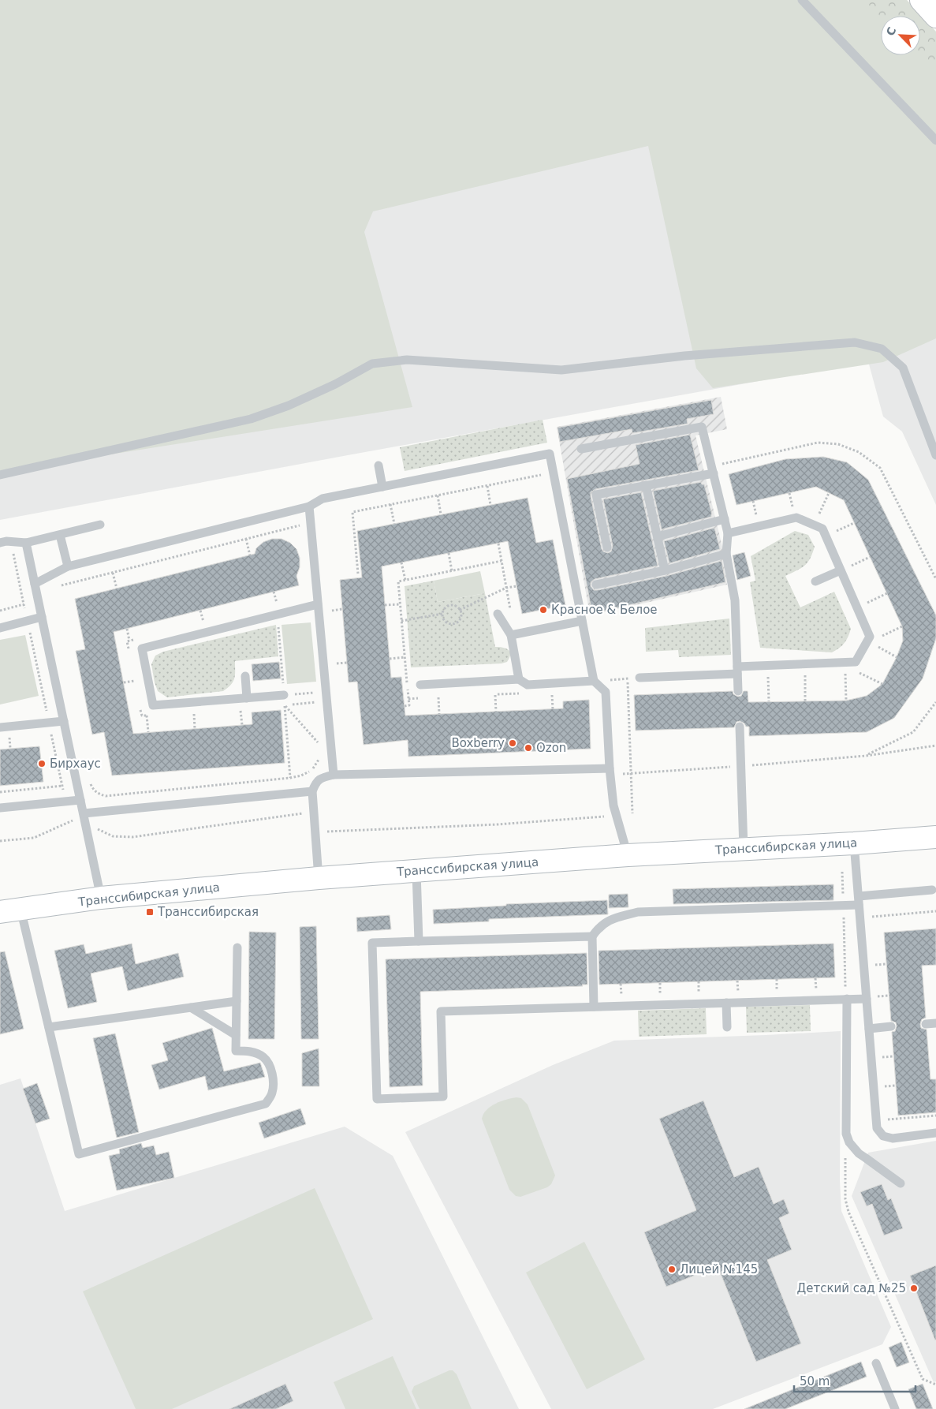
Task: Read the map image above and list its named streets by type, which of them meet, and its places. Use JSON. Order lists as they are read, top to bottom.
{
  "streets": {
    "main road": ["Транссибирская улица"]
  },
  "places": {
    "other": [
      "Красное & Белое",
      "Boxberry",
      "Ozon",
      "Бирхаус",
      "Лицей №145",
      "Детский сад №25"
    ],
    "transit": ["Транссибирская"]
  },
  "scale_bar": "50 m",
  "north": "top left"
}
